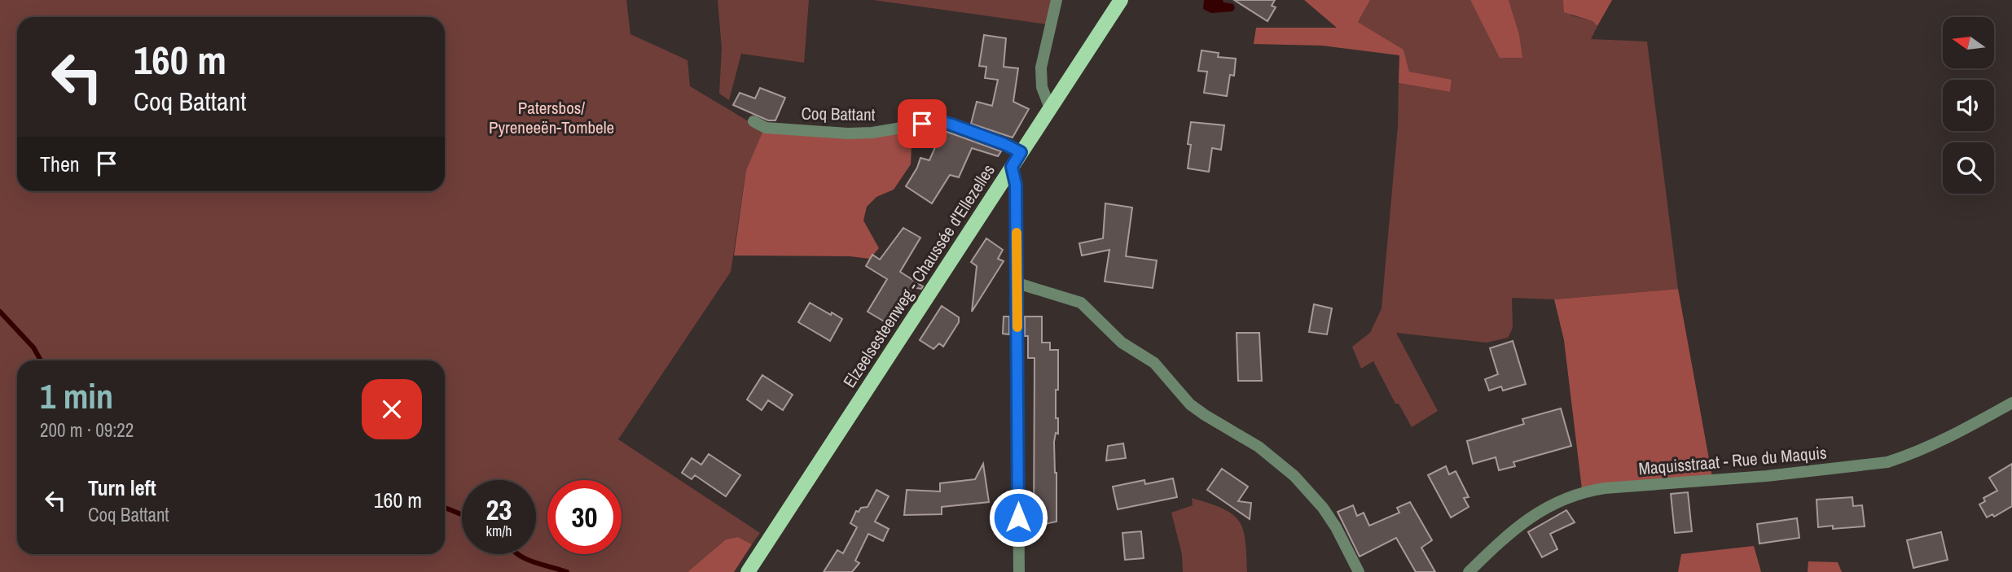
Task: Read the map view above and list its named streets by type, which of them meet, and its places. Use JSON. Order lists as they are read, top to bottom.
{
  "streets": {
    "main road": ["Elzeelsesteenweg - Chaussée d'Ellezelles"],
    "street": ["Coq Battant", "Maquisstraat - Rue du Maquis"]
  },
  "crossings": [
    ["Coq Battant", "Elzeelsesteenweg - Chaussée d'Ellezelles"]
  ],
  "parks": ["Patersbos/ Pyreneeën-Tombele"],
  "north": "left",
  "page": {
    "turn": ["160 m", "Coq Battant"],
    "then": "Then",
    "heading": ["1 min", "200 m · 09:22"],
    "list": [
      {
        "name": "Turn left",
        "note": "Coq Battant",
        "value": "160 m"
      }
    ],
    "speed": "23 km/h",
    "limit": "30"
  }
}
